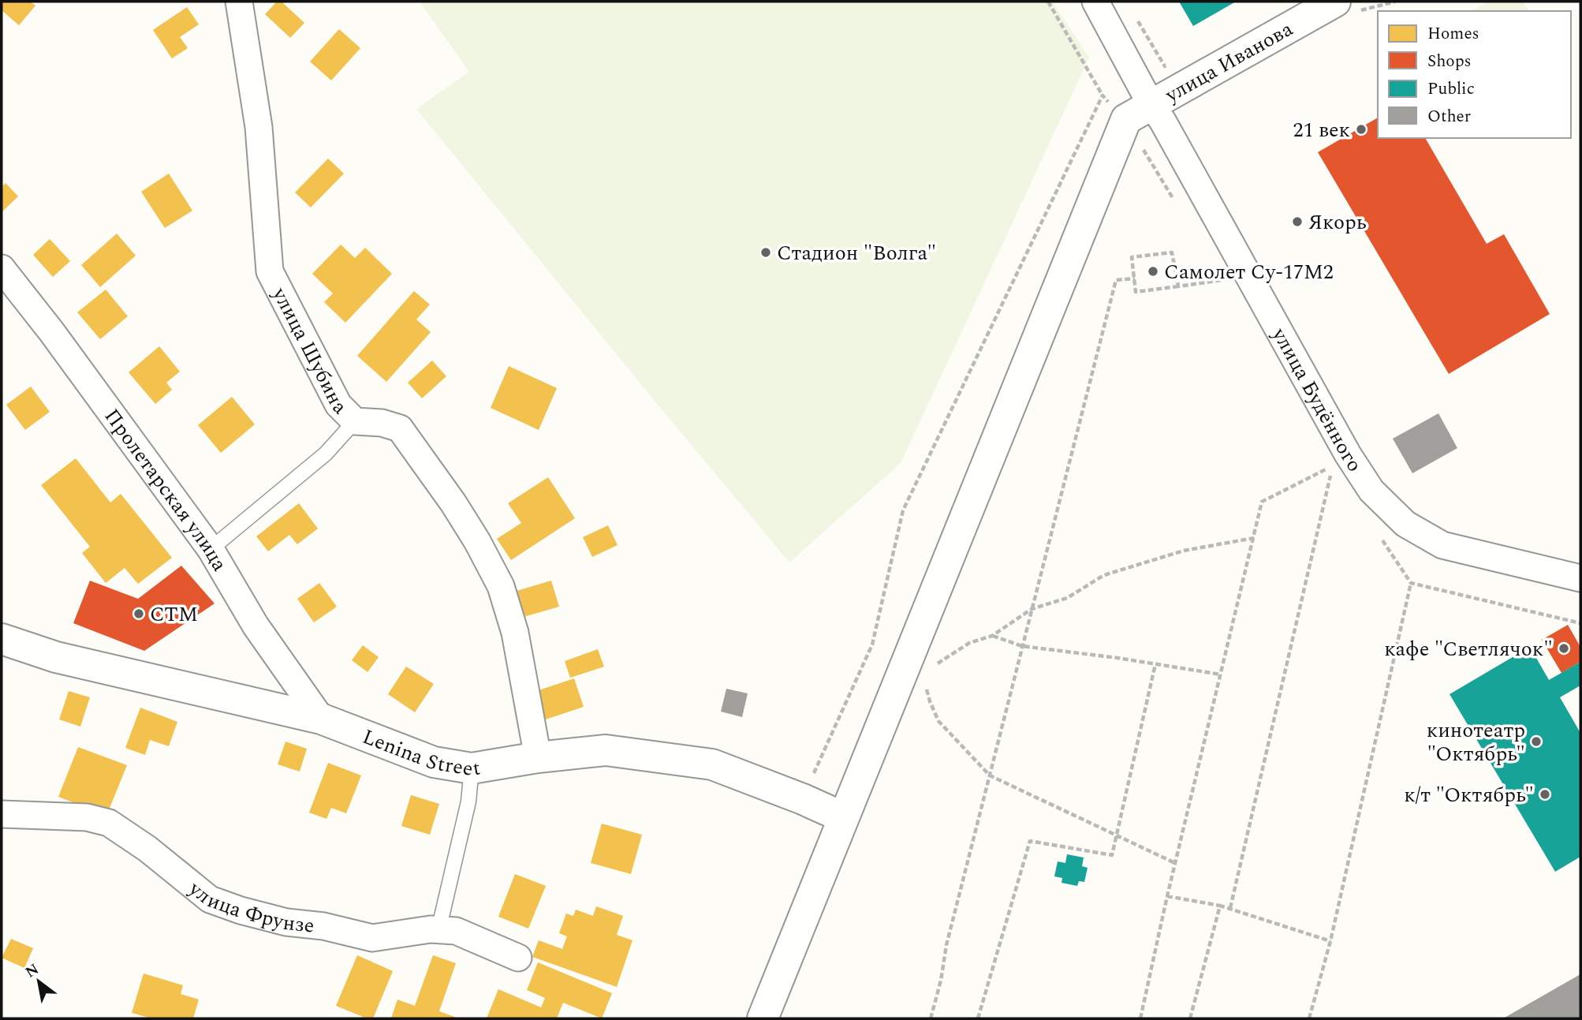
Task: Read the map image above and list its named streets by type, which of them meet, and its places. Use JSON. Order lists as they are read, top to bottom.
{
  "streets": {
    "street": [
      "улица Иванова",
      "улица Шубина",
      "улица Будённого",
      "Пролетарская улица",
      "Lenina Street",
      "улица Фрунзе"
    ]
  },
  "crossings": [
    ["улица Иванова", "улица Будённого"],
    ["улица Шубина", "Lenina Street"],
    ["Пролетарская улица", "Lenina Street"]
  ],
  "places": [
    "21 век",
    "Якорь",
    "Стадион \"Волга\"",
    "Самолет Су-17М2",
    "CTM",
    "кафе \"Светлячок\"",
    "кинотеатр \"Октябрь\"",
    "к/т \"Октябрь\""
  ],
  "legend": [
    "Homes",
    "Shops",
    "Public",
    "Other"
  ],
  "north": "top left"
}
